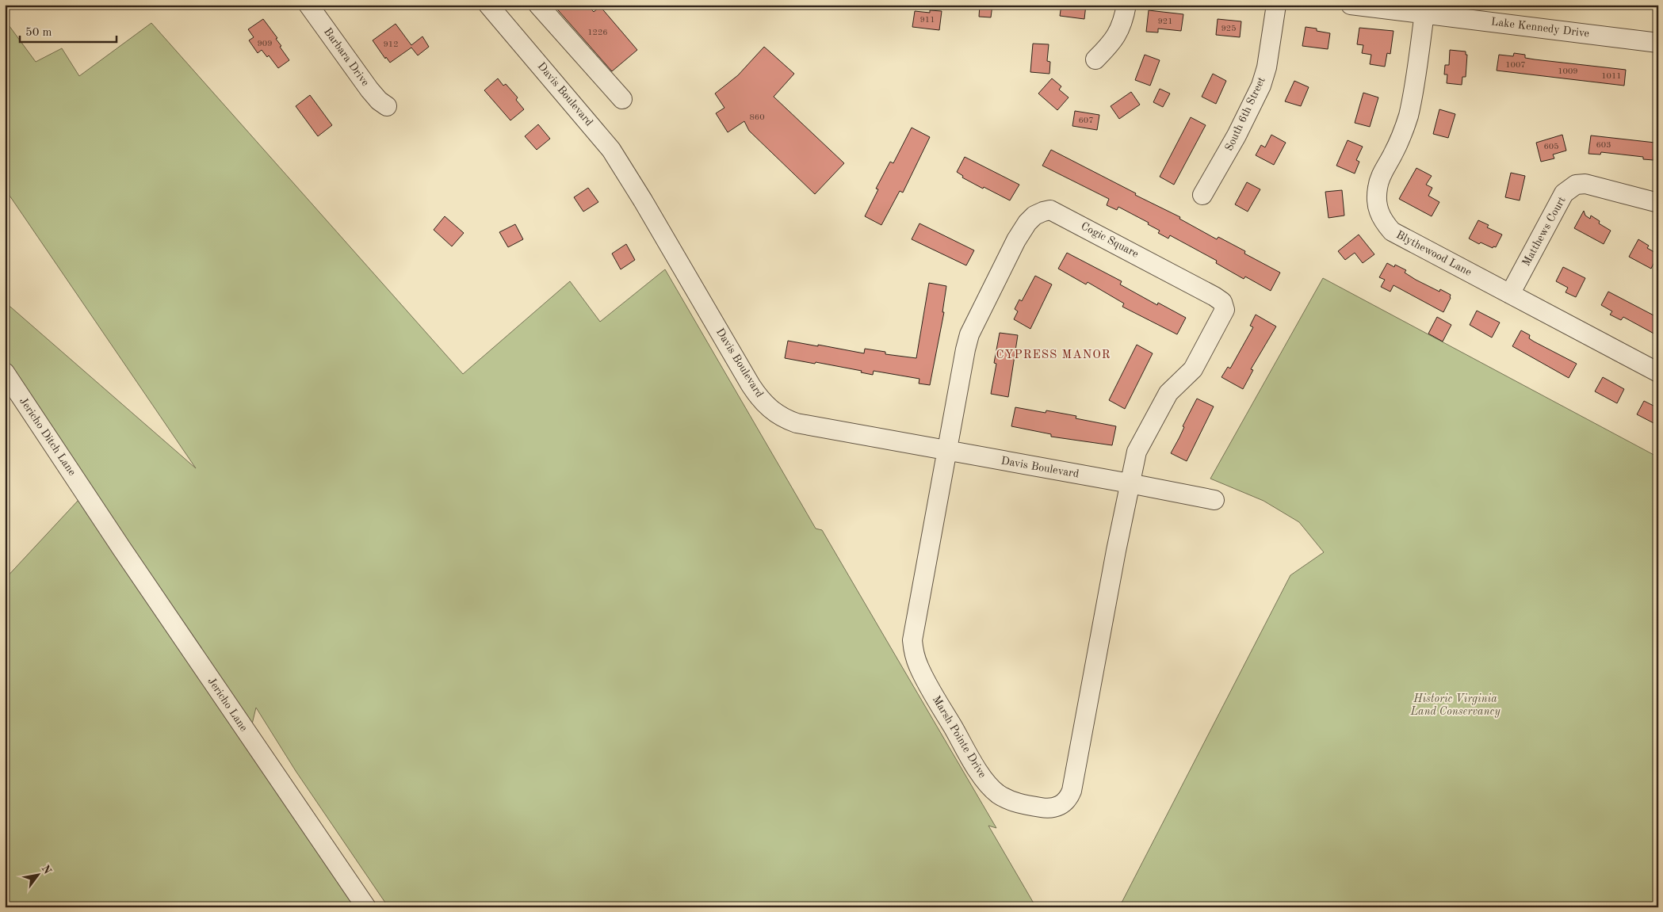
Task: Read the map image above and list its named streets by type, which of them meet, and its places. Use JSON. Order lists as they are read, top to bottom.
{
  "streets": {
    "street": [
      "Lake Kennedy Drive",
      "Barbara Drive",
      "Davis Boulevard",
      "South 6th Street",
      "Matthews Court",
      "Cogic Square",
      "Blythewood Lane",
      "Jericho Ditch Lane",
      "Jericho Lane",
      "Marsh Pointe Drive"
    ]
  },
  "crossings": [
    ["Lake Kennedy Drive", "Blythewood Lane"],
    ["Davis Boulevard", "Cogic Square"],
    ["Davis Boulevard", "Marsh Pointe Drive"],
    ["Matthews Court", "Blythewood Lane"],
    ["Cogic Square", "Marsh Pointe Drive"],
    ["Jericho Ditch Lane", "Jericho Lane"]
  ],
  "districts": ["CYPRESS MANOR"],
  "parks": ["Historic Virginia Land Conservancy"],
  "house_numbers": [
    "911",
    "921",
    "925",
    "1226",
    "909",
    "912",
    "1007",
    "1009",
    "1011",
    "860",
    "607",
    "603",
    "605"
  ],
  "scale_bar": "50 m",
  "north": "top right"
}
